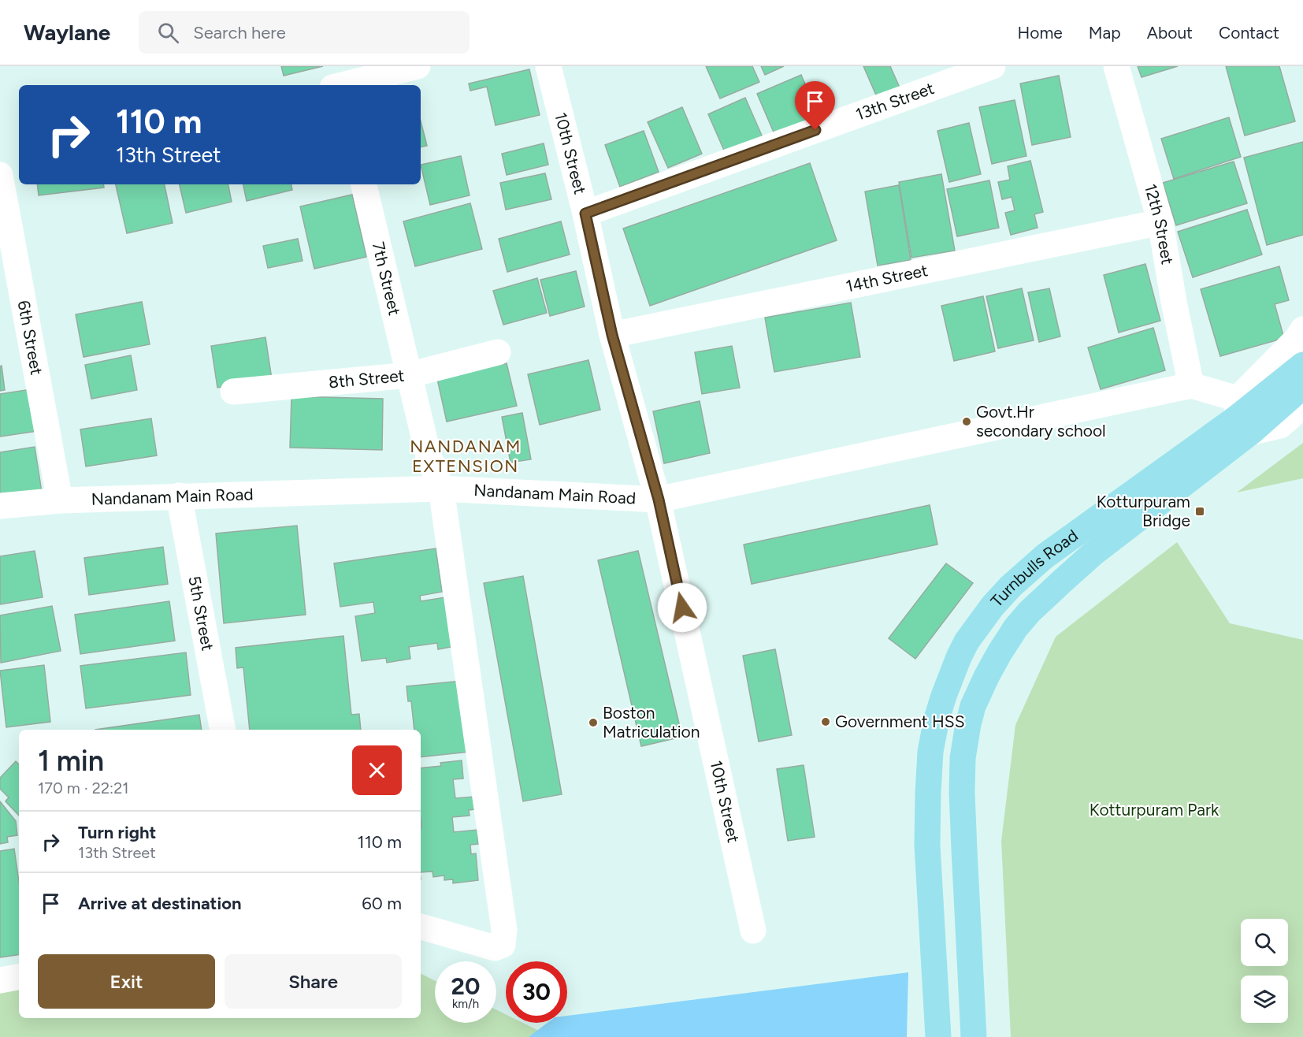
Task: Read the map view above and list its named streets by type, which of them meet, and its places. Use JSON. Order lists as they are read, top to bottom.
{
  "streets": {
    "main road": ["Turnbulls Road"],
    "street": [
      "13th Street",
      "10th Street",
      "12th Street",
      "14th Street",
      "7th Street",
      "6th Street",
      "8th Street",
      "Nandanam Main Road",
      "5th Street"
    ]
  },
  "crossings": [
    ["13th Street", "10th Street"],
    ["10th Street", "14th Street"],
    ["10th Street", "Nandanam Main Road"],
    ["12th Street", "14th Street"],
    ["12th Street", "Nandanam Main Road"],
    ["7th Street", "8th Street"],
    ["7th Street", "Nandanam Main Road"],
    ["6th Street", "Nandanam Main Road"],
    ["Nandanam Main Road", "Turnbulls Road"],
    ["Nandanam Main Road", "5th Street"]
  ],
  "districts": ["NANDANAM EXTENSION"],
  "parks": ["Kotturpuram Park"],
  "places": {
    "other": ["Govt.Hr secondary school", "Government HSS", "Boston Matriculation"],
    "transit": ["Kotturpuram Bridge"]
  },
  "page": {
    "header": "Waylane",
    "search": "Search here",
    "nav": [
      "Home",
      "Map",
      "About",
      "Contact"
    ],
    "turn": ["110 m", "13th Street"],
    "heading": ["1 min", "170 m · 22:21"],
    "list": [
      {
        "name": "Turn right",
        "note": "13th Street",
        "value": "110 m"
      },
      {
        "name": "Arrive at destination",
        "value": "60 m"
      }
    ],
    "buttons": ["Exit", "Share"],
    "speed": "20 km/h",
    "limit": "30"
  }
}
